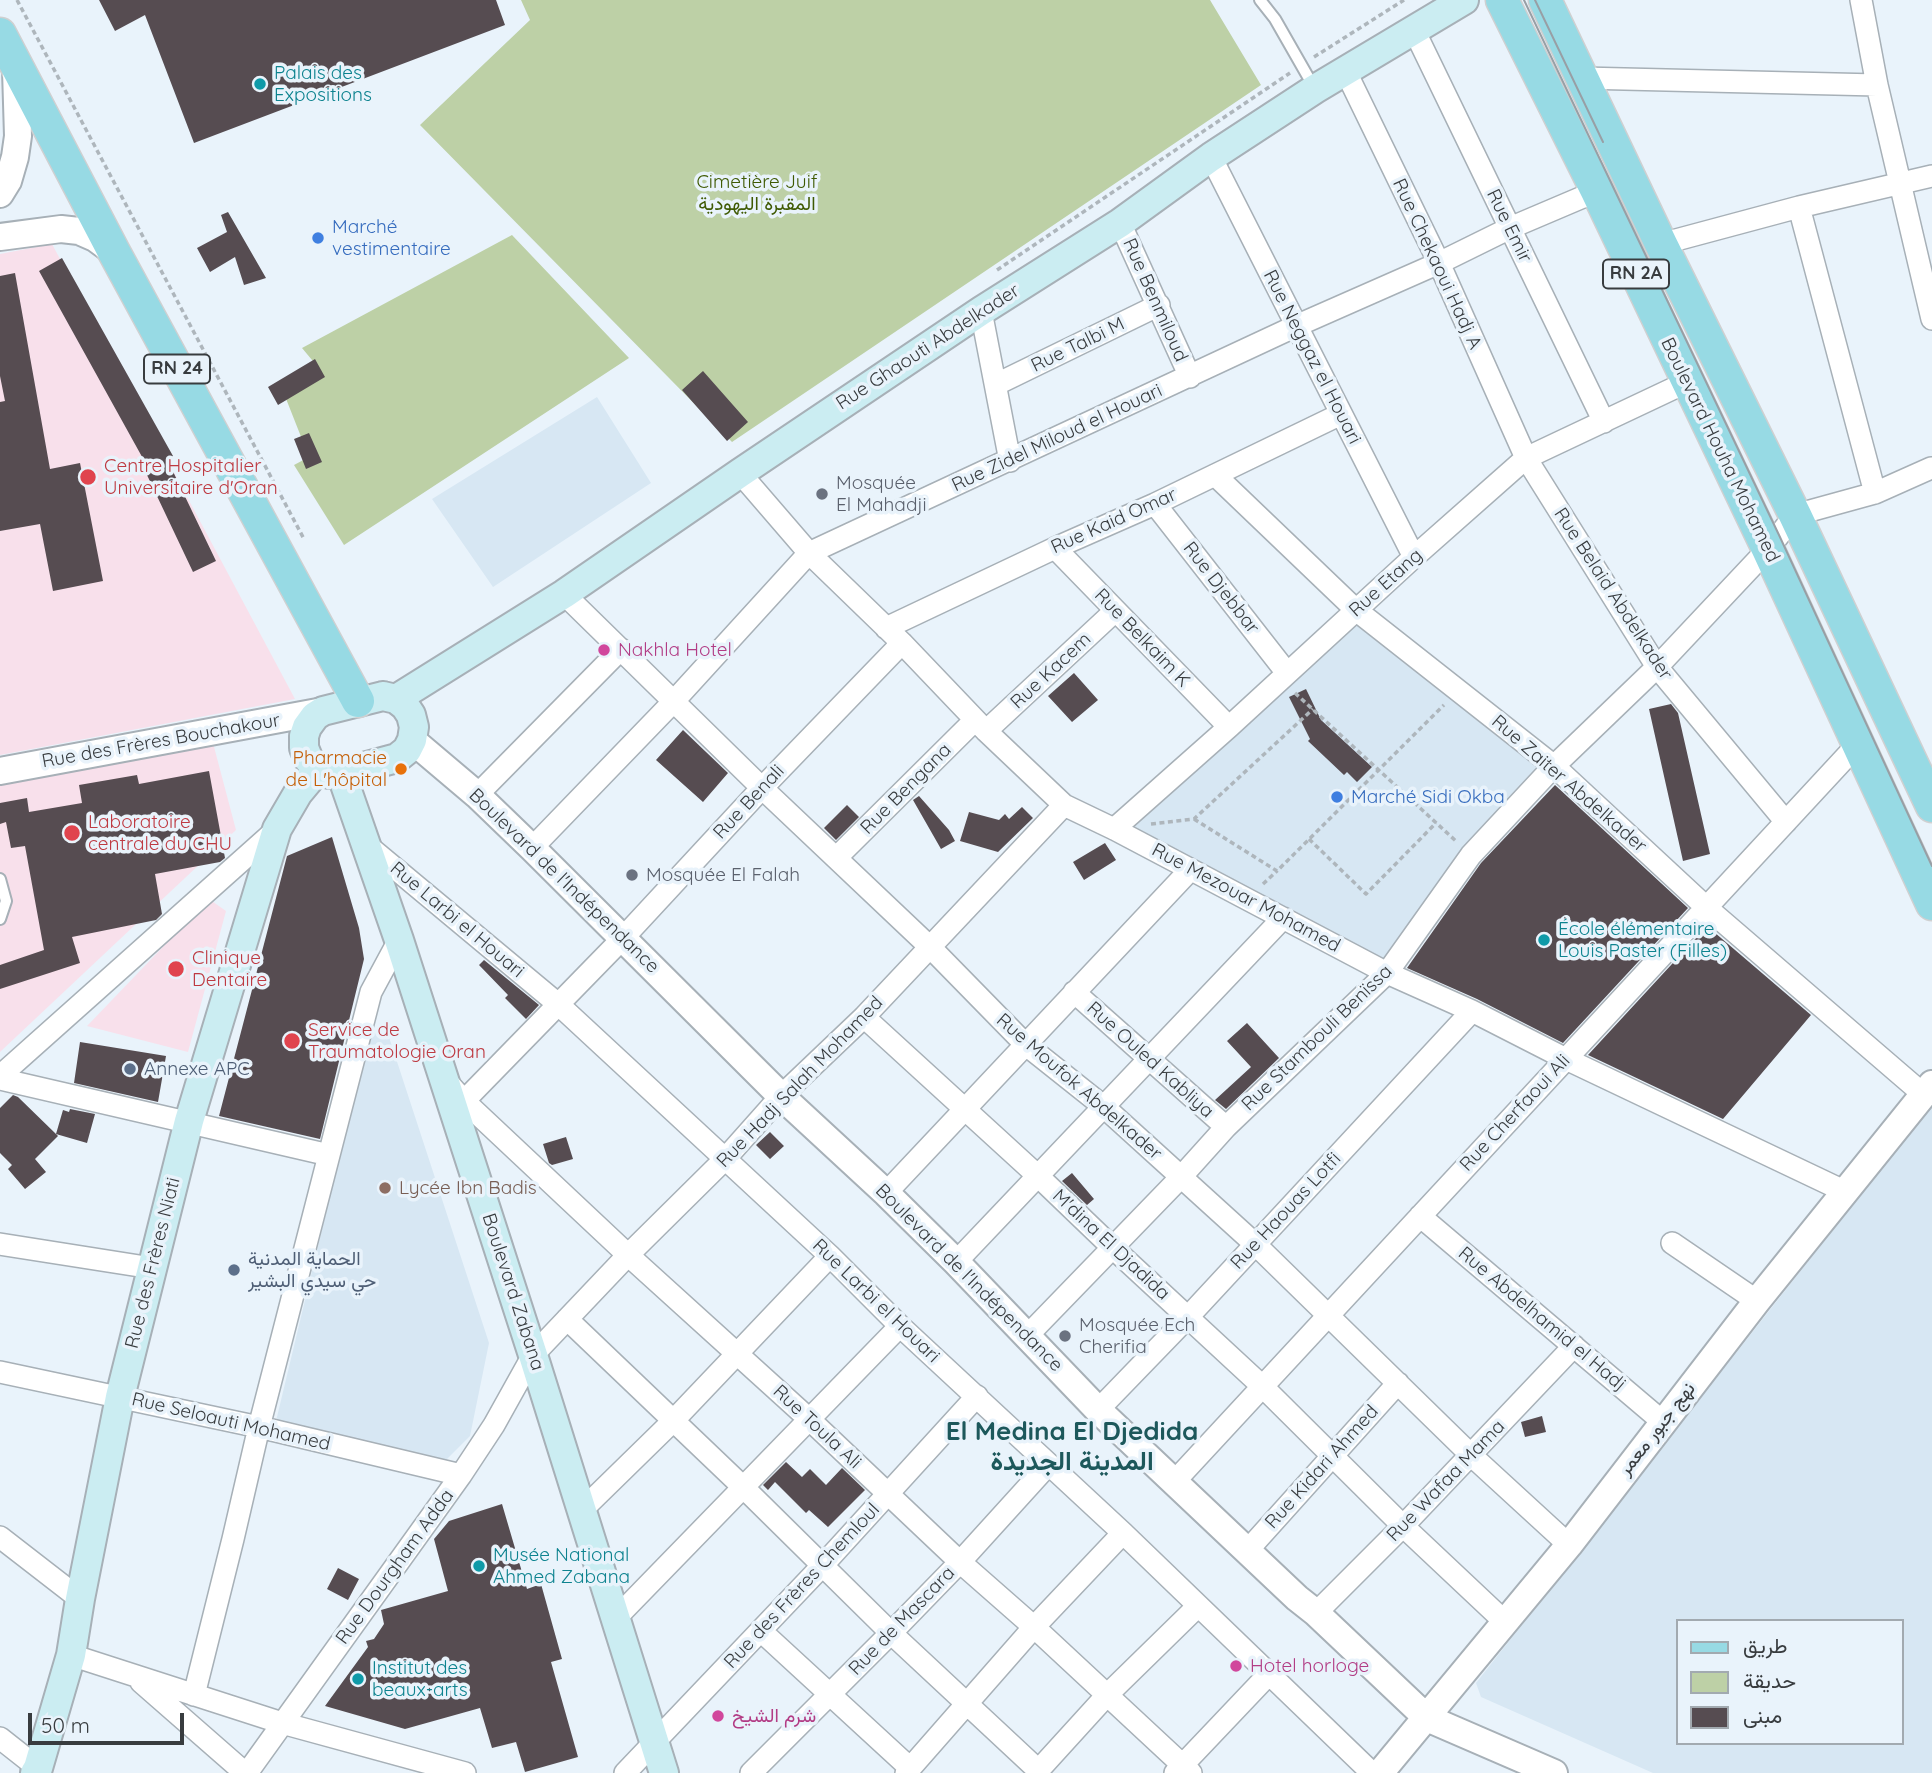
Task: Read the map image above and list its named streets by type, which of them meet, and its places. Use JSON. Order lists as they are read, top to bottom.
{
  "streets": {
    "main road": [
      "RN 2A",
      "Rue Ghaouti Abdelkader",
      "RN 24",
      "Boulevard Houha Mohamed",
      "Rue des Frères Niati",
      "Boulevard Zabana"
    ],
    "street": [
      "Rue Emir",
      "Rue Chekaoui Hadj A",
      "Rue Benmiloud",
      "Rue Talbi M",
      "Rue Neggaz el Houari",
      "Rue Zidel Miloud el Houari",
      "Rue Kaid Omar",
      "Rue Etang",
      "Rue Djebbar",
      "Rue Belaid Abdelkader",
      "Rue Belkaim K",
      "Rue Kacem",
      "Rue des Frères Bouchakour",
      "Rue Zaiter Abdelkader",
      "Rue Bengana",
      "Rue Benali",
      "Boulevard de l'Indépendance",
      "Rue Mezouar Mohamed",
      "Rue Larbi el Houari",
      "Rue Stambouli Benïssa",
      "Rue Ouled Kabliya",
      "Rue Hadj Salah Mohamed",
      "Rue Moufok Abdelkader",
      "Rue Cherfaoui Ali",
      "Rue Haouas Lotfi",
      "M'dina El Djadida",
      "Rue Abdelhamid el Hadj",
      "Rue Seloauti Mohamed",
      "Rue Toula Ali",
      "نهج جبور معمر",
      "Rue Kidari Ahmed",
      "Rue Wafaa Mama",
      "Rue Dourgham Adda",
      "Rue des Frères Chemloul",
      "Rue de Mascara"
    ]
  },
  "crossings": [
    ["Rue Emir", "Rue Ghaouti Abdelkader"],
    ["Rue Emir", "Rue Zidel Miloud el Houari"],
    ["Rue Emir", "Rue Etang"],
    ["Rue Chekaoui Hadj A", "Rue Ghaouti Abdelkader"],
    ["Rue Chekaoui Hadj A", "Rue Zidel Miloud el Houari"],
    ["Rue Chekaoui Hadj A", "Rue Etang"],
    ["Rue Chekaoui Hadj A", "Rue Belaid Abdelkader"],
    ["Rue Benmiloud", "Rue Talbi M"],
    ["Rue Benmiloud", "Rue Ghaouti Abdelkader"],
    ["Rue Benmiloud", "Rue Zidel Miloud el Houari"],
    ["Rue Ghaouti Abdelkader", "Rue Neggaz el Houari"],
    ["Rue Ghaouti Abdelkader", "RN 24"],
    ["Rue Ghaouti Abdelkader", "Rue des Frères Bouchakour"],
    ["Rue Ghaouti Abdelkader", "Boulevard de l'Indépendance"],
    ["Rue Ghaouti Abdelkader", "Rue Mezouar Mohamed"],
    ["Rue Ghaouti Abdelkader", "Rue Moufok Abdelkader"],
    ["Rue Ghaouti Abdelkader", "Rue des Frères Niati"],
    ["Rue Ghaouti Abdelkader", "Boulevard Zabana"],
    ["Rue Neggaz el Houari", "Rue Zidel Miloud el Houari"],
    ["Rue Neggaz el Houari", "Rue Kaid Omar"],
    ["Rue Neggaz el Houari", "Rue Etang"],
    ["RN 24", "Rue des Frères Bouchakour"],
    ["RN 24", "Boulevard de l'Indépendance"],
    ["RN 24", "Rue des Frères Niati"],
    ["RN 24", "Boulevard Zabana"],
    ["Rue Zidel Miloud el Houari", "Boulevard Houha Mohamed"],
    ["Rue Zidel Miloud el Houari", "Boulevard de l'Indépendance"],
    ["Rue Zidel Miloud el Houari", "Rue Mezouar Mohamed"],
    ["Rue Zidel Miloud el Houari", "Rue Moufok Abdelkader"],
    ["Boulevard Houha Mohamed", "Rue Etang"],
    ["Boulevard Houha Mohamed", "Rue Stambouli Benïssa"],
    ["Boulevard Houha Mohamed", "Rue Cherfaoui Ali"],
    ["Rue Kaid Omar", "Rue Djebbar"],
    ["Rue Kaid Omar", "Rue Belkaim K"],
    ["Rue Kaid Omar", "Rue Zaiter Abdelkader"],
    ["Rue Kaid Omar", "Rue Mezouar Mohamed"],
    ["Rue Etang", "Rue Djebbar"],
    ["Rue Etang", "Rue Belaid Abdelkader"],
    ["Rue Etang", "Rue Belkaim K"],
    ["Rue Etang", "Rue Zaiter Abdelkader"],
    ["Rue Etang", "Rue Mezouar Mohamed"],
    ["Rue Belaid Abdelkader", "Rue Stambouli Benïssa"],
    ["Rue Belaid Abdelkader", "Rue Cherfaoui Ali"],
    ["Rue Belkaim K", "Rue Kacem"],
    ["Rue Kacem", "Rue Bengana"],
    ["Rue Kacem", "Rue Mezouar Mohamed"],
    ["Rue des Frères Bouchakour", "Boulevard de l'Indépendance"],
    ["Rue des Frères Bouchakour", "Rue des Frères Niati"],
    ["Rue des Frères Bouchakour", "Boulevard Zabana"],
    ["Rue Zaiter Abdelkader", "Rue Stambouli Benïssa"],
    ["Rue Zaiter Abdelkader", "Rue Cherfaoui Ali"],
    ["Rue Zaiter Abdelkader", "نهج جبور معمر"],
    ["Rue Bengana", "Rue Mezouar Mohamed"],
    ["Rue Bengana", "Rue Moufok Abdelkader"],
    ["Rue Benali", "Boulevard de l'Indépendance"],
    ["Rue Benali", "Rue Mezouar Mohamed"],
    ["Rue Benali", "Rue Larbi el Houari"],
    ["Rue Benali", "Rue Moufok Abdelkader"],
    ["Rue Benali", "Boulevard Zabana"],
    ["Rue Benali", "Rue Toula Ali"],
    ["Boulevard de l'Indépendance", "Rue Stambouli Benïssa"],
    ["Boulevard de l'Indépendance", "Rue Hadj Salah Mohamed"],
    ["Boulevard de l'Indépendance", "Rue Cherfaoui Ali"],
    ["Boulevard de l'Indépendance", "Rue Haouas Lotfi"],
    ["Boulevard de l'Indépendance", "Rue des Frères Niati"],
    ["Boulevard de l'Indépendance", "Boulevard Zabana"],
    ["Boulevard de l'Indépendance", "نهج جبور معمر"],
    ["Boulevard de l'Indépendance", "Rue Kidari Ahmed"],
    ["Boulevard de l'Indépendance", "Rue Wafaa Mama"],
    ["Rue Mezouar Mohamed", "Rue Stambouli Benïssa"],
    ["Rue Mezouar Mohamed", "Rue Hadj Salah Mohamed"],
    ["Rue Mezouar Mohamed", "Rue Cherfaoui Ali"],
    ["Rue Mezouar Mohamed", "Rue Haouas Lotfi"],
    ["Rue Mezouar Mohamed", "نهج جبور معمر"],
    ["Rue Larbi el Houari", "Rue Hadj Salah Mohamed"],
    ["Rue Larbi el Houari", "Boulevard Zabana"],
    ["Rue Larbi el Houari", "Rue des Frères Chemloul"],
    ["Rue Larbi el Houari", "Rue de Mascara"],
    ["Rue Stambouli Benïssa", "Rue Ouled Kabliya"],
    ["Rue Stambouli Benïssa", "Rue Moufok Abdelkader"],
    ["Rue Stambouli Benïssa", "M'dina El Djadida"],
    ["Rue Hadj Salah Mohamed", "Rue Moufok Abdelkader"],
    ["Rue Hadj Salah Mohamed", "M'dina El Djadida"],
    ["Rue Hadj Salah Mohamed", "Boulevard Zabana"],
    ["Rue Hadj Salah Mohamed", "Rue Toula Ali"],
    ["Rue Hadj Salah Mohamed", "Rue Dourgham Adda"],
    ["Rue Moufok Abdelkader", "Rue Cherfaoui Ali"],
    ["Rue Moufok Abdelkader", "Rue Haouas Lotfi"],
    ["Rue Moufok Abdelkader", "نهج جبور معمر"],
    ["Rue Moufok Abdelkader", "Rue Kidari Ahmed"],
    ["Rue Moufok Abdelkader", "Rue Wafaa Mama"],
    ["Rue Cherfaoui Ali", "M'dina El Djadida"],
    ["Rue Cherfaoui Ali", "Rue Abdelhamid el Hadj"],
    ["Rue Haouas Lotfi", "M'dina El Djadida"],
    ["M'dina El Djadida", "نهج جبور معمر"],
    ["M'dina El Djadida", "Rue Kidari Ahmed"],
    ["M'dina El Djadida", "Rue Wafaa Mama"],
    ["Rue des Frères Niati", "Boulevard Zabana"],
    ["Rue des Frères Niati", "Rue Seloauti Mohamed"],
    ["Boulevard Zabana", "Rue Toula Ali"],
    ["Boulevard Zabana", "Rue Dourgham Adda"],
    ["Boulevard Zabana", "Rue des Frères Chemloul"],
    ["Rue Abdelhamid el Hadj", "نهج جبور معمر"],
    ["Rue Abdelhamid el Hadj", "Rue Wafaa Mama"],
    ["Rue Seloauti Mohamed", "Rue Dourgham Adda"],
    ["Rue Toula Ali", "Rue des Frères Chemloul"],
    ["Rue Toula Ali", "Rue de Mascara"]
  ],
  "districts": ["El Medina El Djedida المدينة الجديدة"],
  "parks": ["Cimetière Juif المقبرة اليهودية"],
  "places": [
    "Palais des Expositions",
    "Marché vestimentaire",
    "Centre Hospitalier Universitaire d'Oran",
    "Mosquée El Mahadji",
    "Nakhla Hotel",
    "Pharmacie de L'hôpital",
    "Marché Sidi Okba",
    "Laboratoire centrale du CHU",
    "Mosquée El Falah",
    "École élémentaire Louis Paster (Filles)",
    "Clinique Dentaire",
    "Service de Traumatologie Oran",
    "Annexe APC",
    "Lycée Ibn Badis",
    "الحماية المدنية حي سيدي البشير",
    "Mosquée Ech Cherifia",
    "Musée National Ahmed Zabana",
    "Hotel horloge",
    "Institut des beaux-arts",
    "شرم الشيخ"
  ],
  "legend": ["طريق", "حديقة", "مبنى"],
  "scale_bar": "50 m"
}
